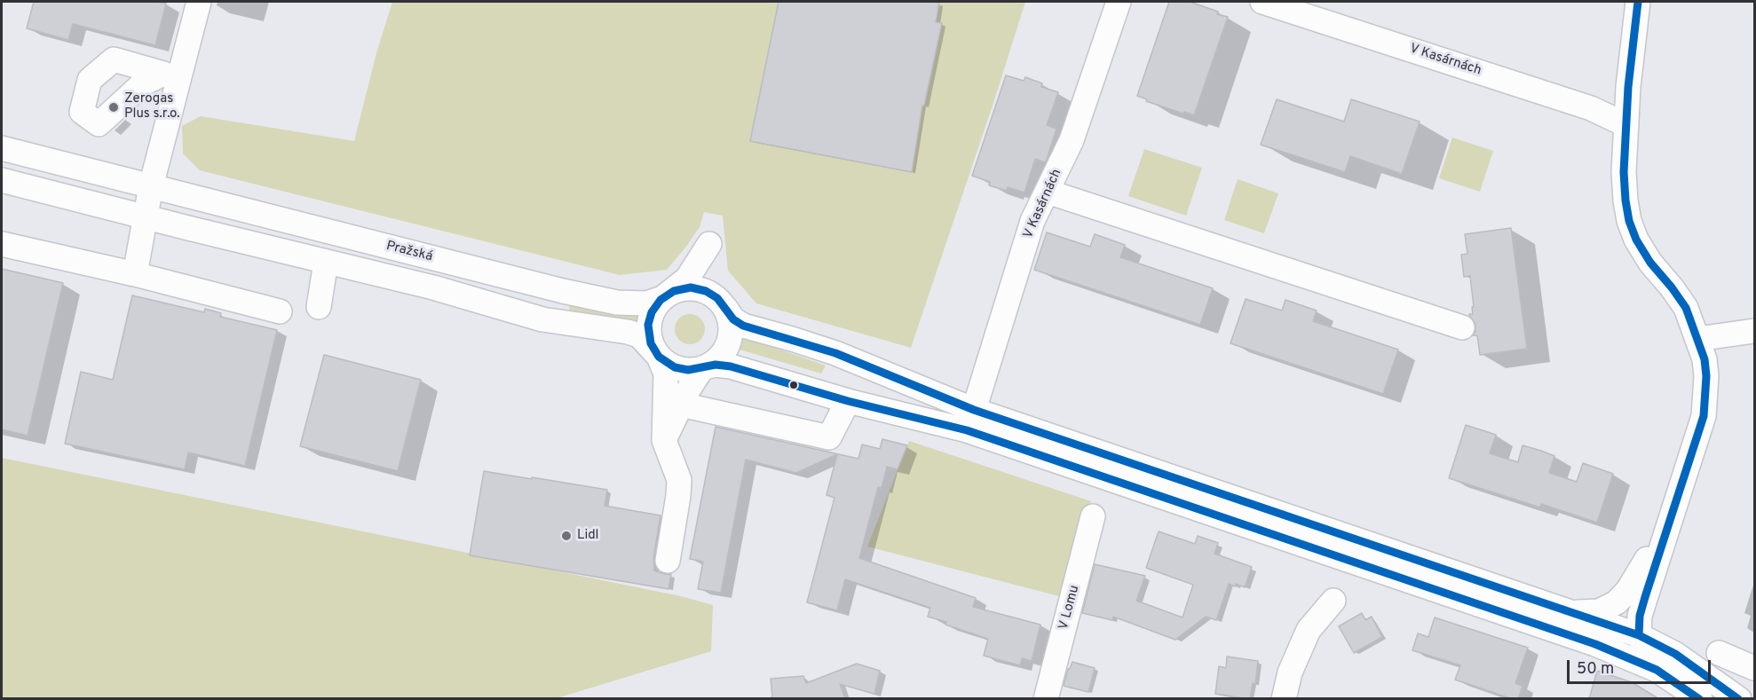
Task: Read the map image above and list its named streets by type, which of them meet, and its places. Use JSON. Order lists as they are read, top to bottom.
{
  "streets": {
    "street": ["V Kasárnách", "Pražská", "V Lomu"]
  },
  "places": ["Zerogas Plus s.r.o.", "Lidl"],
  "scale_bar": "50 m"
}
